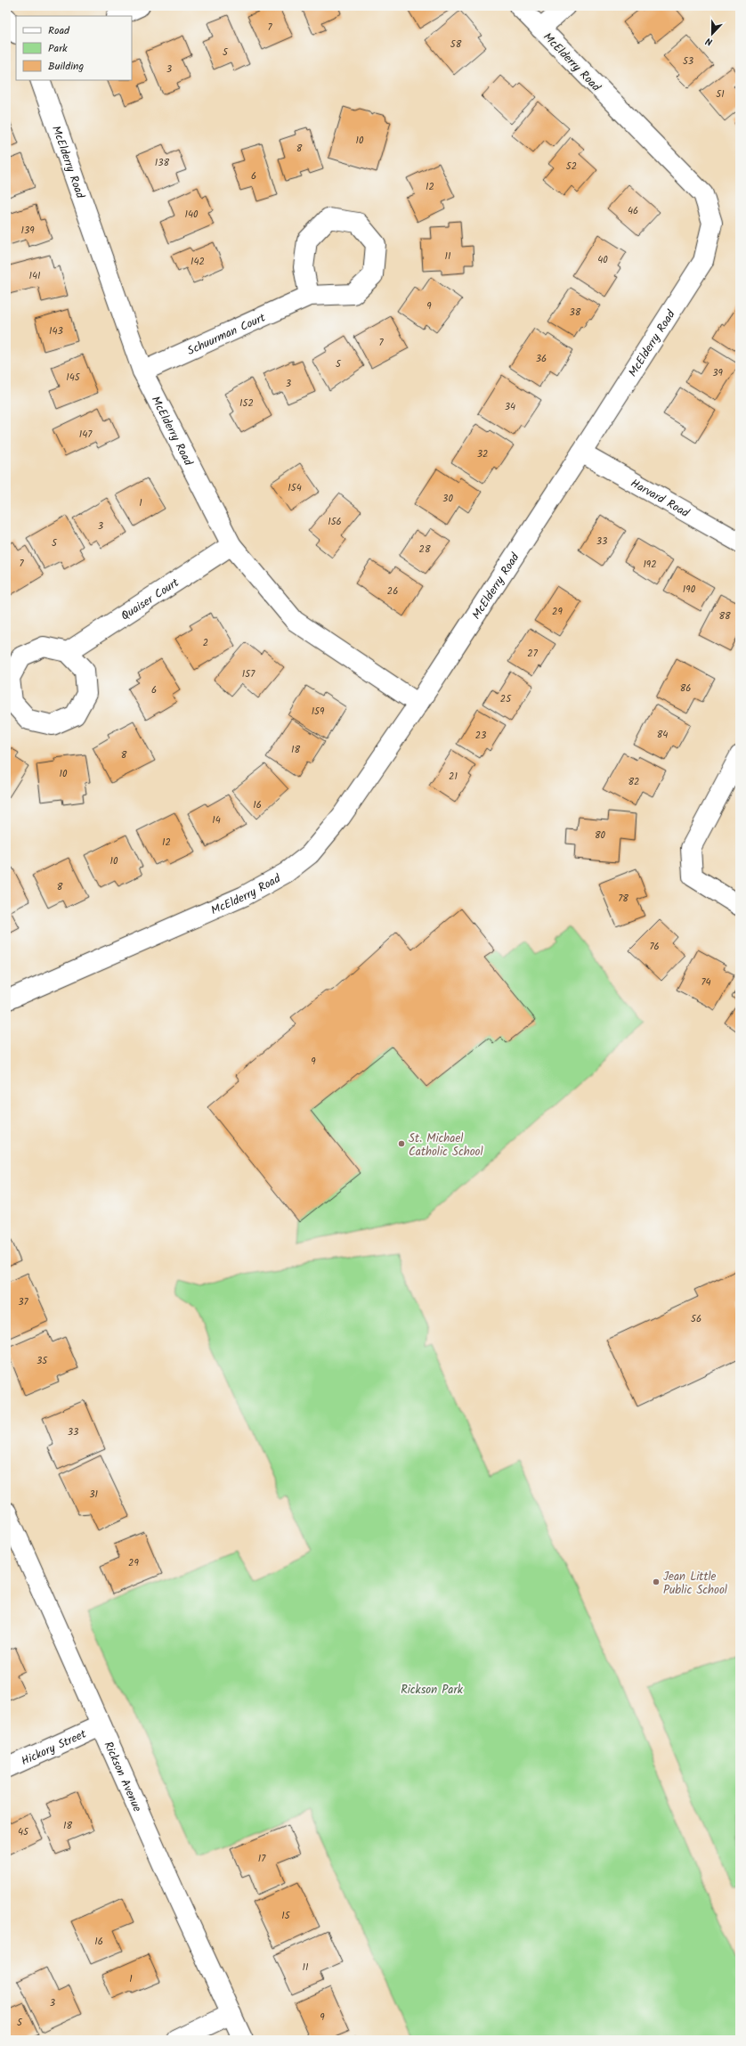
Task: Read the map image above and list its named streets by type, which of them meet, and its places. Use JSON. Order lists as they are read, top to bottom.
{
  "streets": {
    "street": [
      "McElderry Road",
      "Schuurman Court",
      "Harvard Road",
      "Quaiser Court",
      "Hickory Street",
      "Rickson Avenue"
    ]
  },
  "crossings": [
    ["McElderry Road", "Schuurman Court"],
    ["McElderry Road", "Harvard Road"],
    ["McElderry Road", "Quaiser Court"],
    ["Hickory Street", "Rickson Avenue"]
  ],
  "parks": ["Rickson Park"],
  "places": ["St. Michael Catholic School", "Jean Little Public School"],
  "house_numbers": [
    "7",
    "58",
    "5",
    "53",
    "3",
    "51",
    "10",
    "8",
    "138",
    "52",
    "6",
    "12",
    "46",
    "140",
    "139",
    "11",
    "40",
    "142",
    "141",
    "9",
    "38",
    "143",
    "7",
    "36",
    "5",
    "39",
    "145",
    "3",
    "152",
    "34",
    "147",
    "32",
    "154",
    "30",
    "1",
    "156",
    "3",
    "33",
    "5",
    "28",
    "7",
    "192",
    "190",
    "26",
    "29",
    "88",
    "2",
    "27",
    "157",
    "86",
    "6",
    "25",
    "159",
    "84",
    "23",
    "18",
    "8",
    "10",
    "21",
    "82",
    "16",
    "14",
    "80",
    "12",
    "10",
    "8",
    "78",
    "76",
    "74",
    "9",
    "37",
    "56",
    "35",
    "33",
    "31",
    "29",
    "18",
    "45",
    "17",
    "15",
    "16",
    "11",
    "1",
    "3",
    "9",
    "5"
  ],
  "legend": ["Road", "Park", "Building"],
  "north": "bottom"
}
